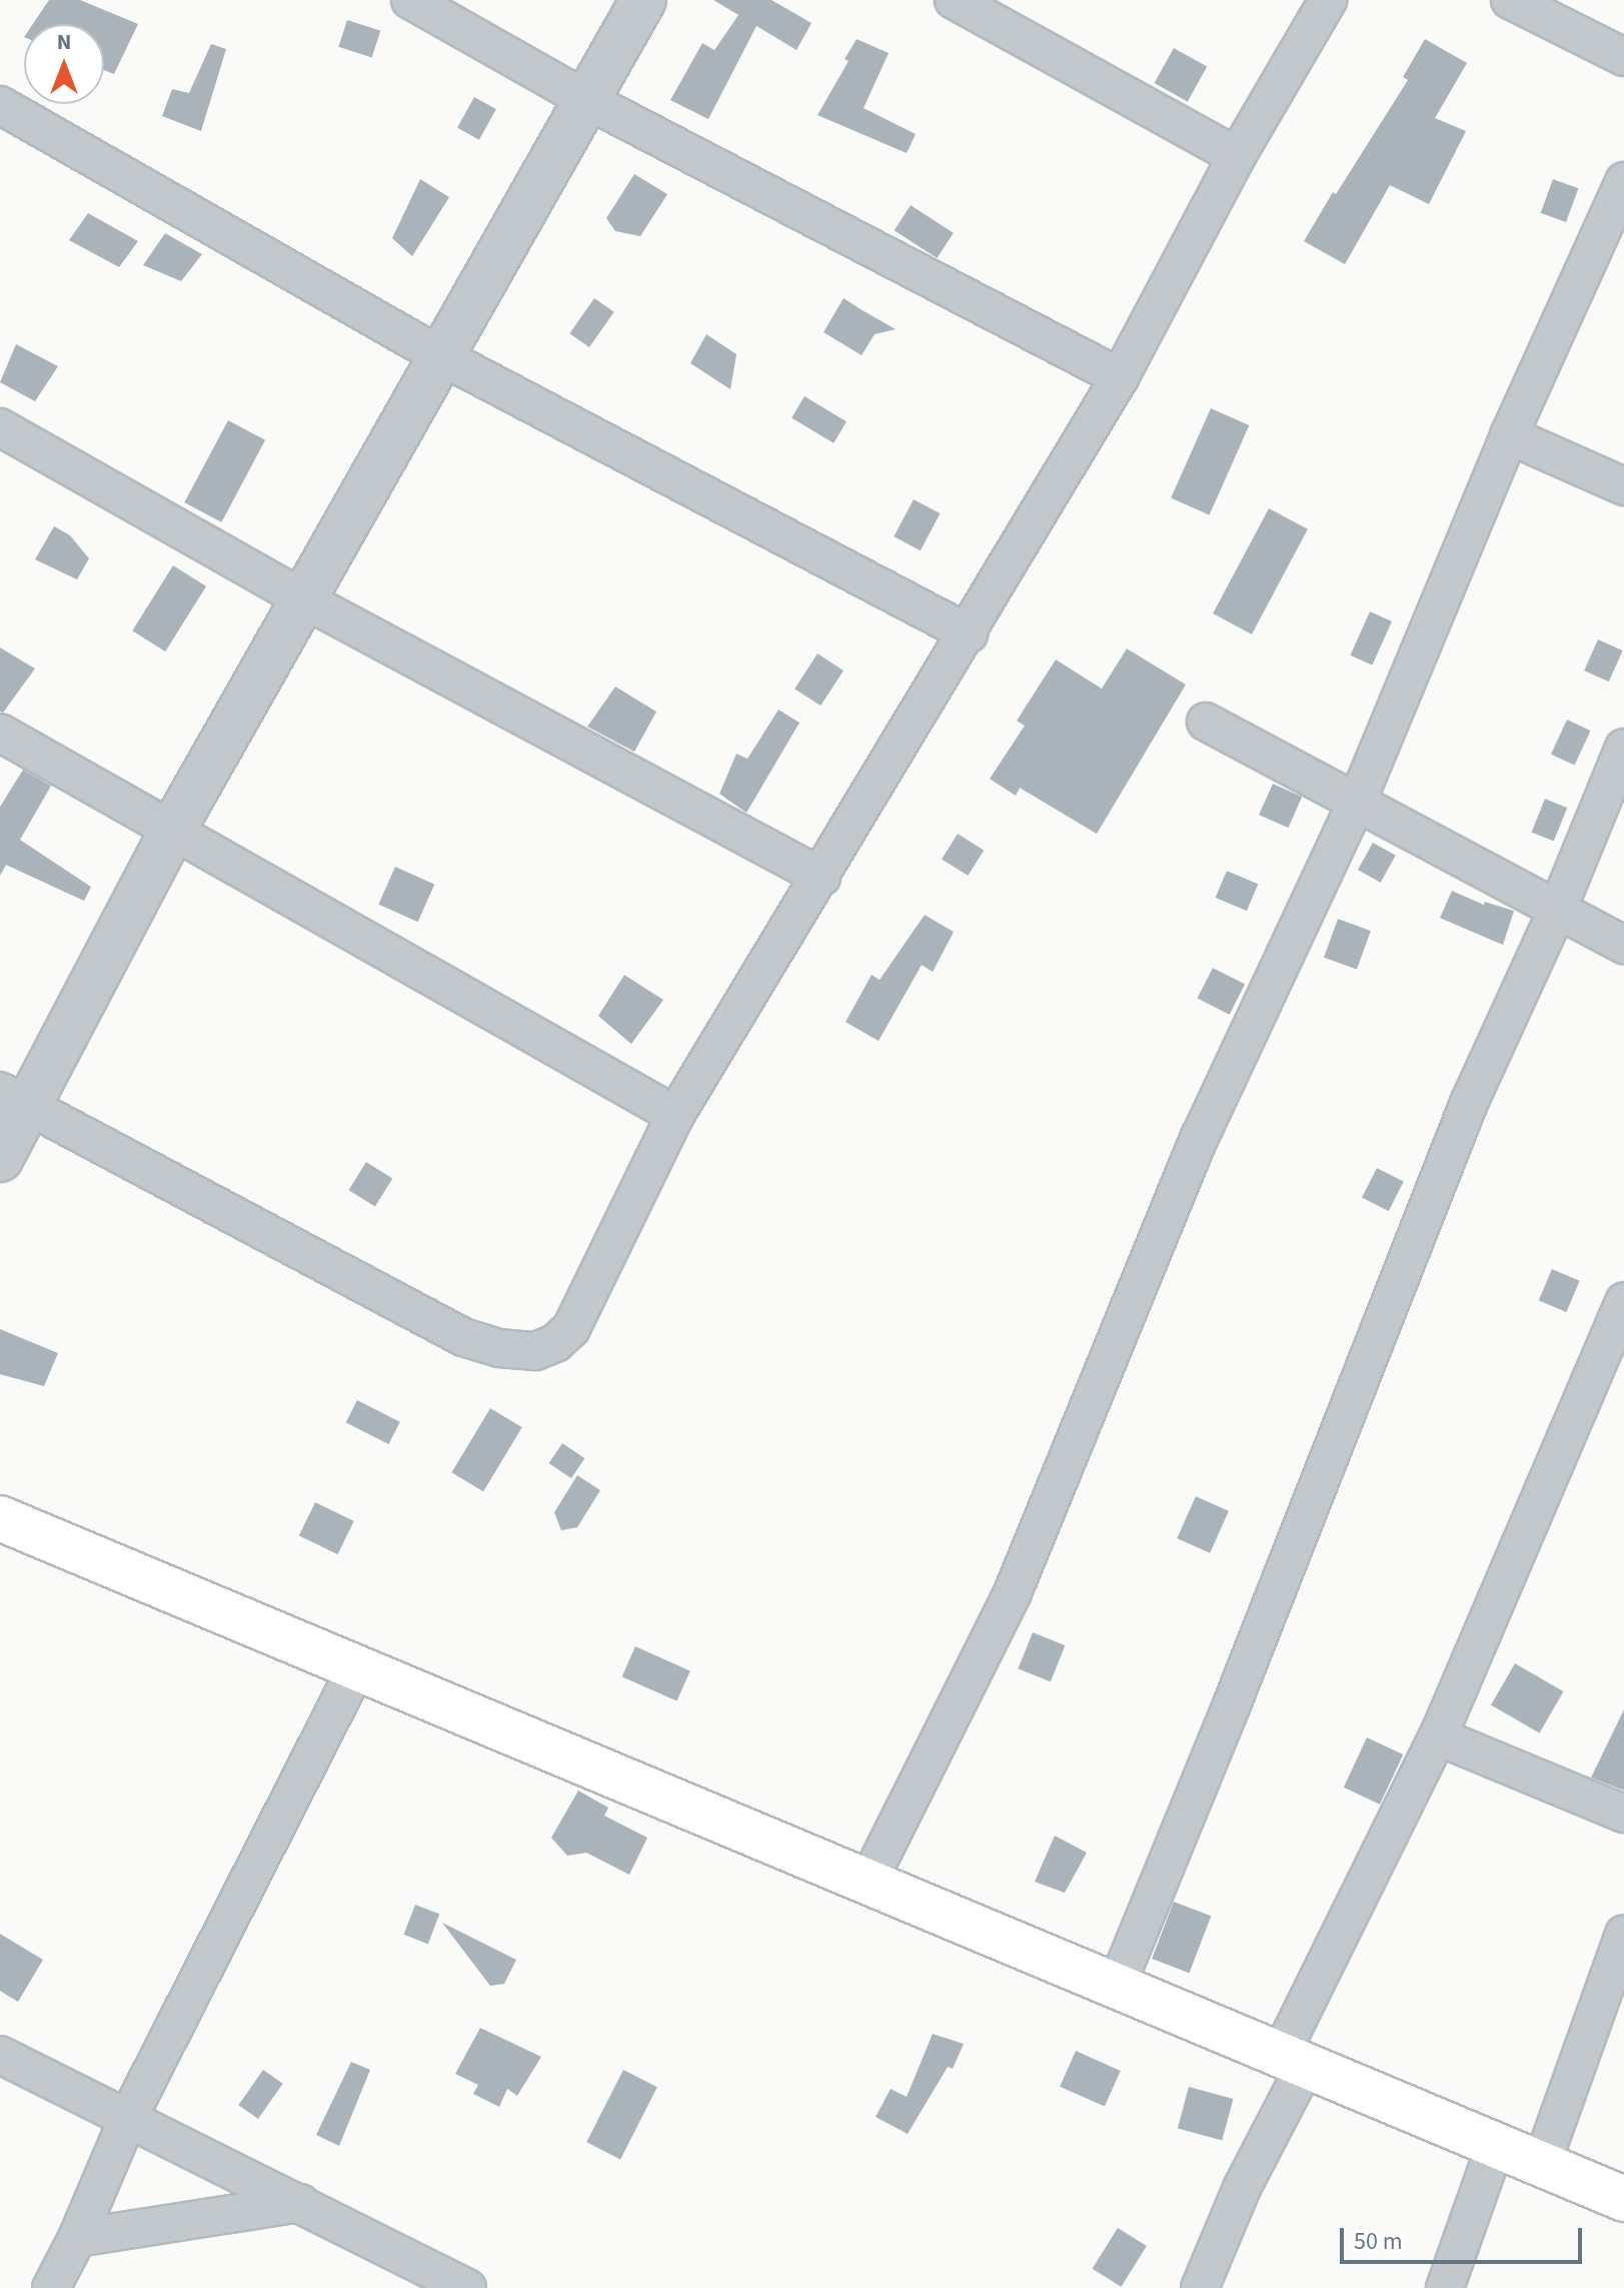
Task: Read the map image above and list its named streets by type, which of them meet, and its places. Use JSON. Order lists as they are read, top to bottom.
{
  "scale_bar": "50 m",
  "north": "top"
}
